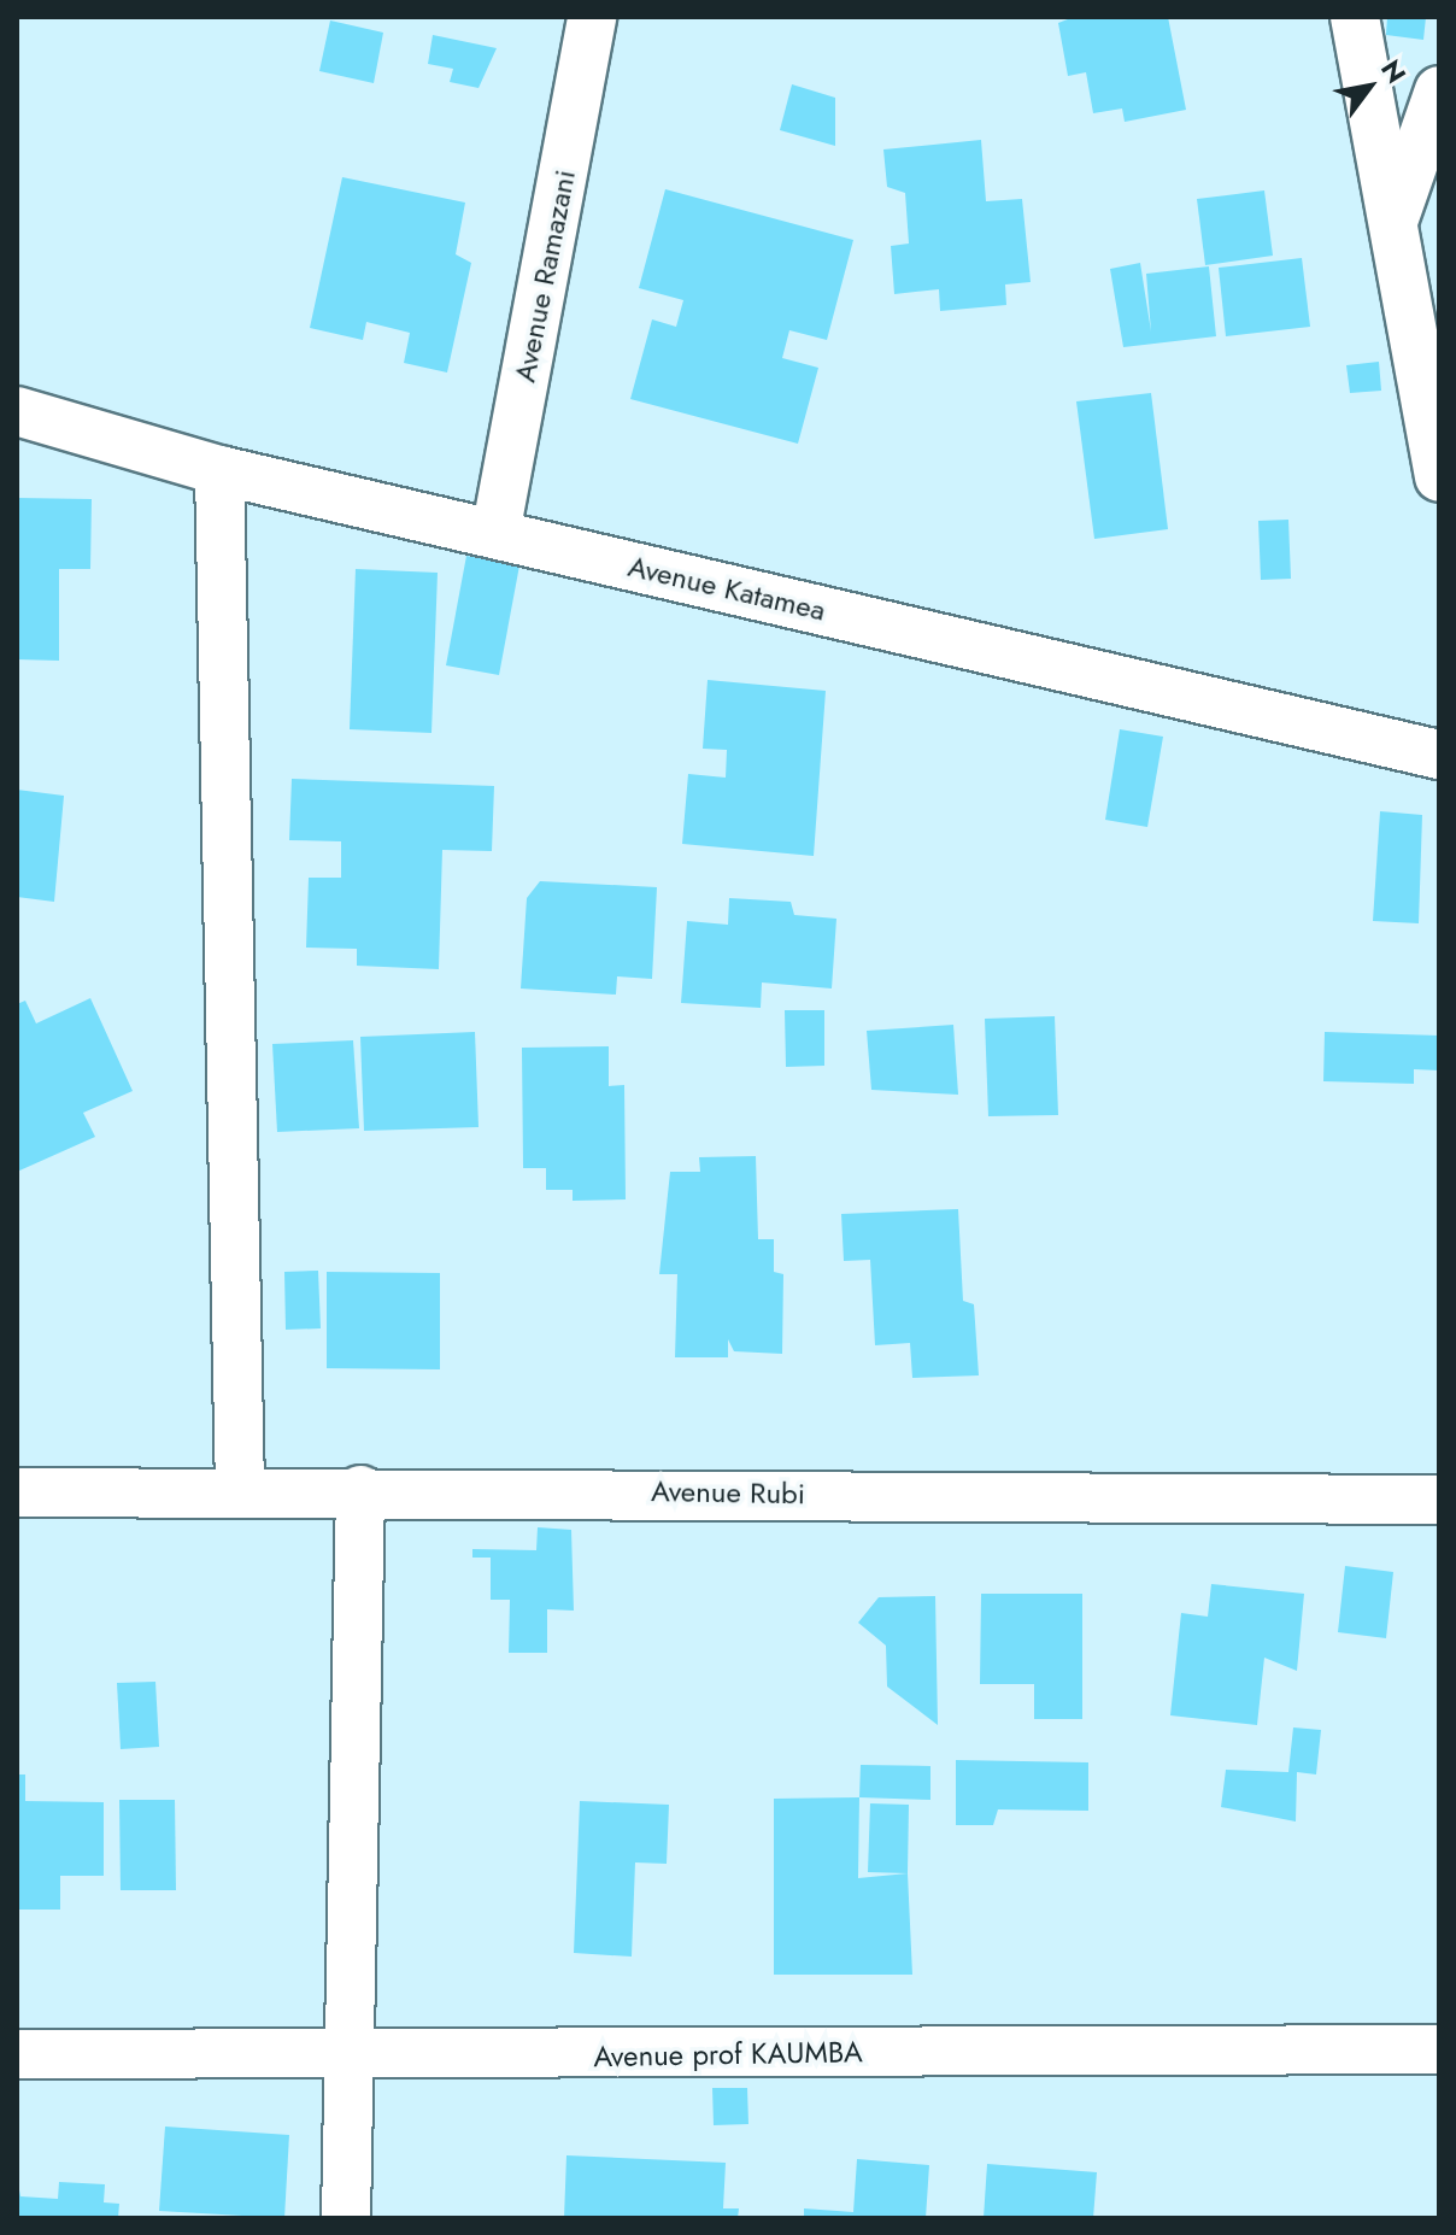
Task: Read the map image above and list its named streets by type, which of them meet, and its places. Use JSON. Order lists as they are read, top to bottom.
{
  "streets": {
    "street": [
      "Avenue Ramazani",
      "Avenue Katamea",
      "Avenue Rubi",
      "Avenue prof KAUMBA"
    ]
  },
  "crossings": [
    ["Avenue Ramazani", "Avenue Katamea"]
  ],
  "north": "top right"
}
